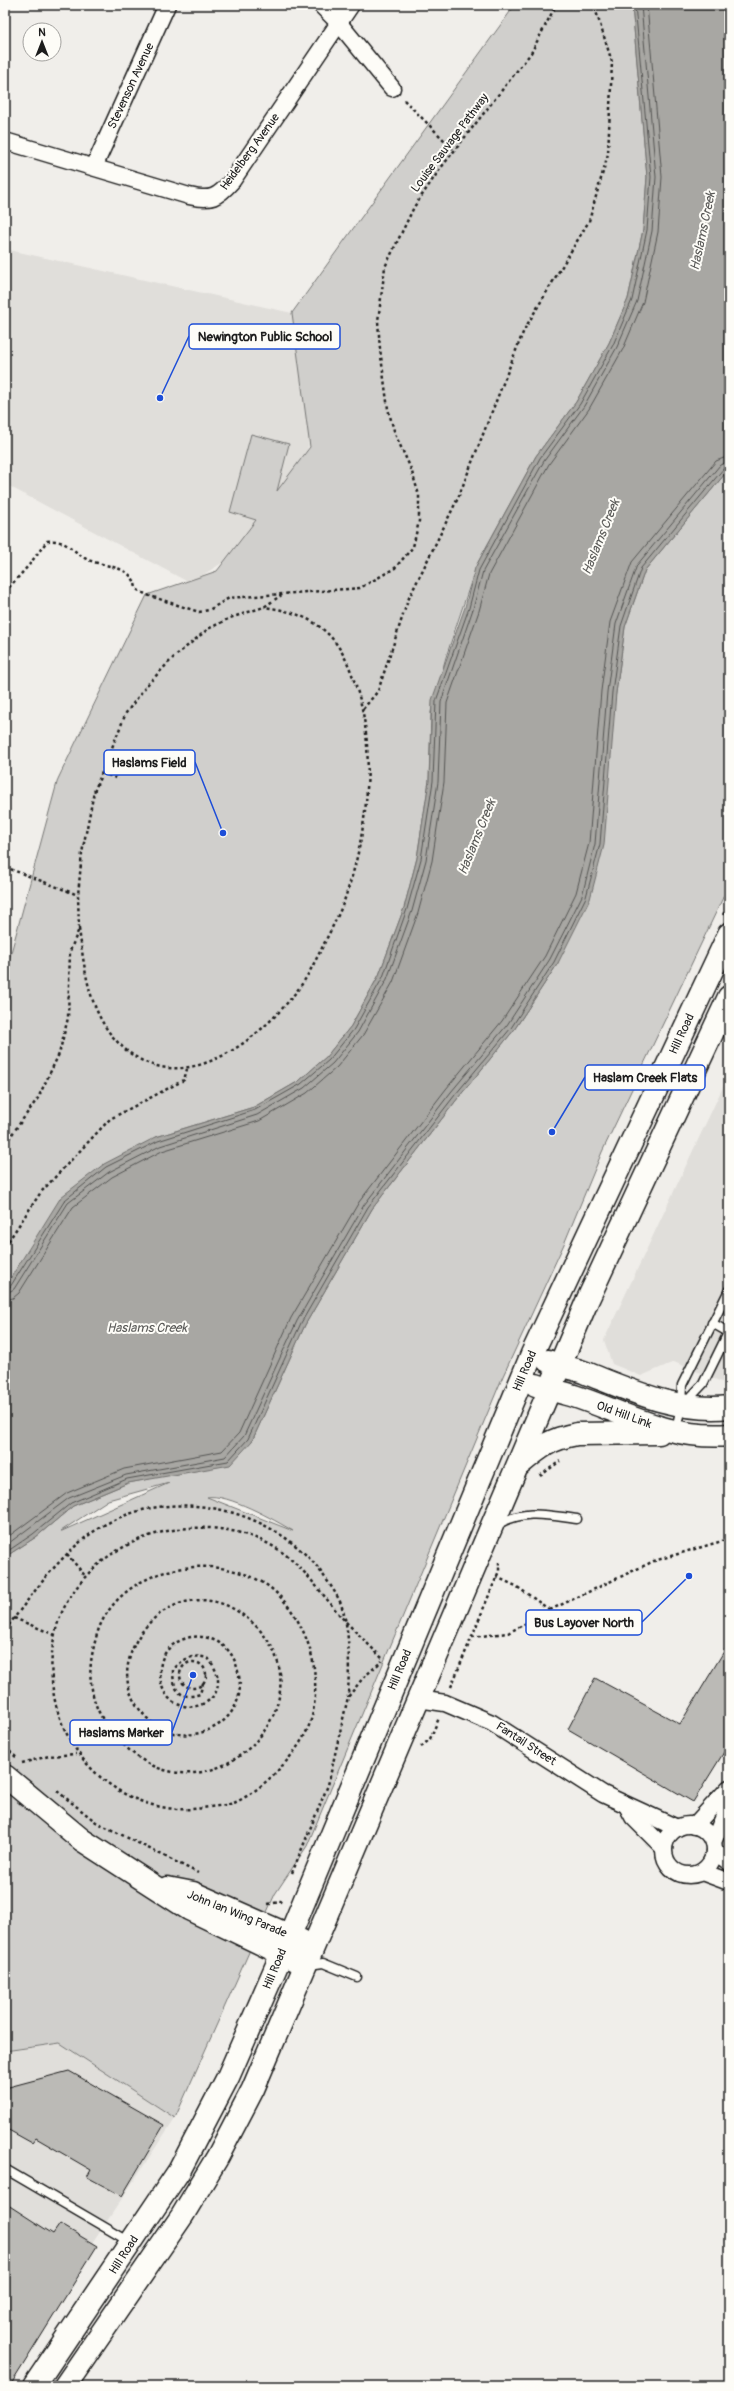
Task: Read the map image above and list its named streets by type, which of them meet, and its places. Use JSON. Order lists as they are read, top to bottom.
{
  "streets": {
    "main road": ["Hill Road", "Old Hill Link", "John Ian Wing Parade"],
    "street": ["Stevenson Avenue", "Heidelberg Avenue", "Fantail Street"],
    "path": ["Louise Sauvage Pathway"]
  },
  "crossings": [
    ["Stevenson Avenue", "Heidelberg Avenue"],
    ["Hill Road", "Old Hill Link"],
    ["Hill Road", "Fantail Street"],
    ["Hill Road", "John Ian Wing Parade"]
  ],
  "water": ["Haslams Creek"],
  "places": [
    "Newington Public School",
    "Haslams Field",
    "Haslam Creek Flats",
    "Bus Layover North",
    "Haslams Marker"
  ],
  "north": "top"
}
